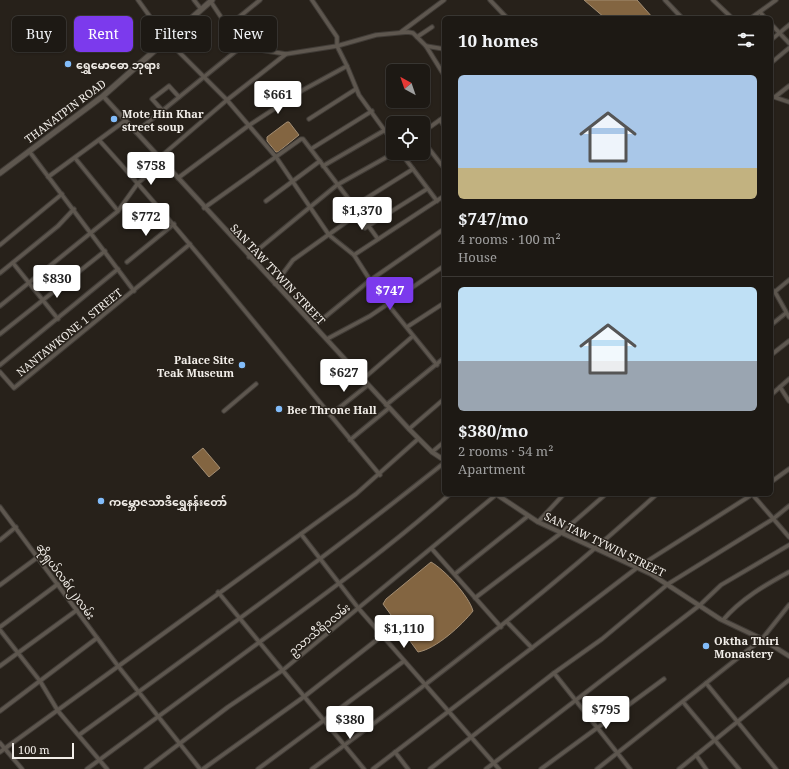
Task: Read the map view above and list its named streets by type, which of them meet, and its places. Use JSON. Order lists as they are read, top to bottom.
{
  "streets": {
    "main road": ["THANATPIN ROAD"],
    "street": [
      "SAN TAW TYWIN STREET",
      "NANTAWKONE 1 STREET",
      "ဆိုရှယ်လစ်(၂)လမ်း",
      "ဥသာသီရိ၁လမ်း"
    ]
  },
  "crossings": [
    ["THANATPIN ROAD", "SAN TAW TYWIN STREET"],
    ["ဆိုရှယ်လစ်(၂)လမ်း", "ဥသာသီရိ၁လမ်း"]
  ],
  "places": [
    "ရွှေမောဓော ဘုရား",
    "Mote Hin Khar street soup",
    "Palace Site Teak Museum",
    "Bee Throne Hall",
    "ကမ္ဘောဇသာဒီရွှေနန်းတော်",
    "Oktha Thiri Monastery"
  ],
  "scale_bar": "100 m",
  "north": "top left",
  "page": {
    "chip": [
      "Buy",
      "Rent",
      "Filters",
      "New"
    ],
    "heading": "10 homes",
    "list": [
      {
        "name": "$747/mo",
        "note": "4 rooms · 100 m² · House"
      },
      {
        "name": "$380/mo",
        "note": "2 rooms · 54 m² · Apartment"
      }
    ],
    "price": [
      "$661",
      "$758",
      "$1,370",
      "$772",
      "$830",
      "$747",
      "$627",
      "$1,110",
      "$795",
      "$380"
    ],
    "scale": "100 m"
  }
}
